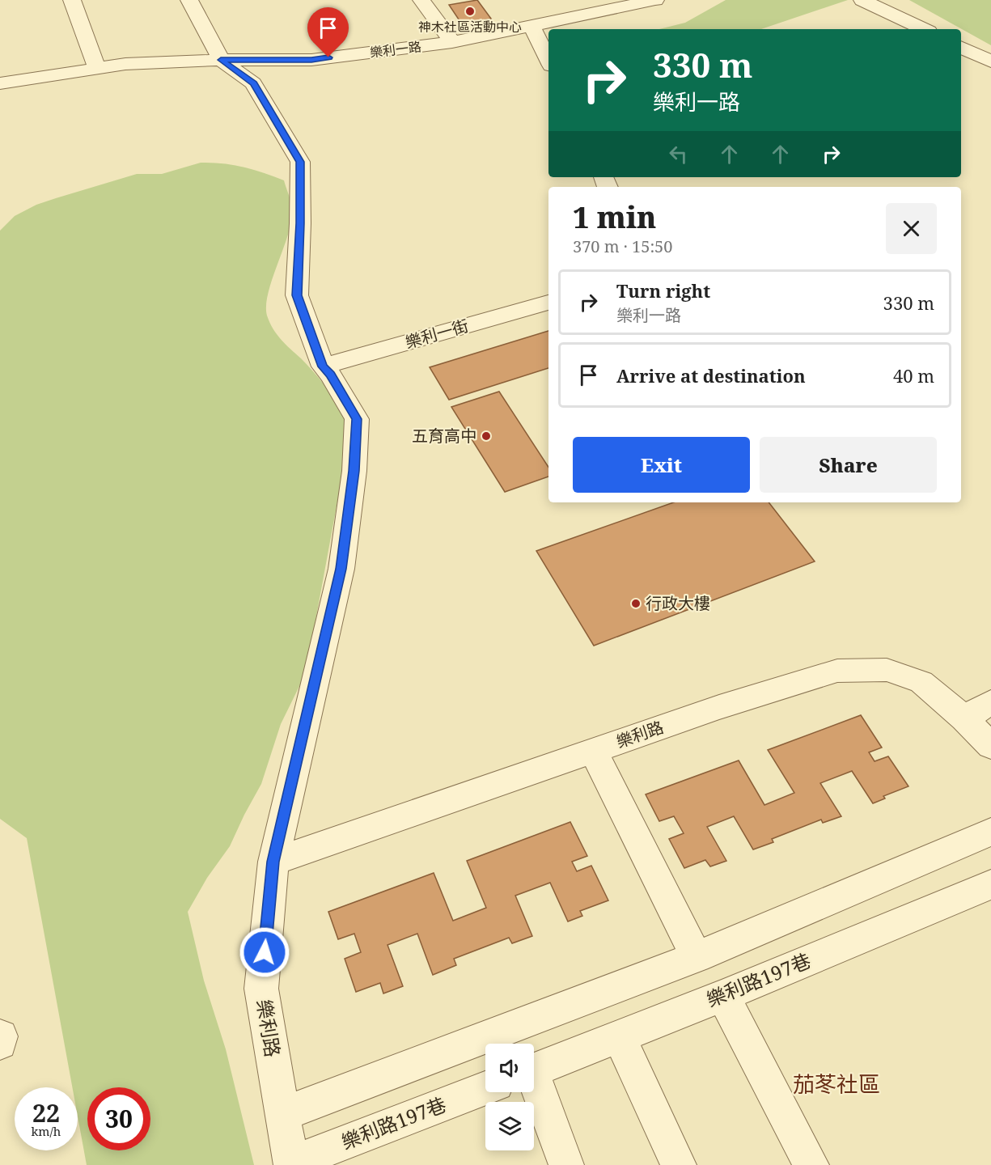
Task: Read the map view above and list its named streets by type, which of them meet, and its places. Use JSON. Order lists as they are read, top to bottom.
{
  "streets": {
    "street": [
      "樂利一路",
      "樂利一街",
      "樂利路",
      "樂利路197巷"
    ]
  },
  "crossings": [
    ["樂利一路", "樂利路"],
    ["樂利一街", "樂利路"],
    ["樂利路", "樂利路197巷"]
  ],
  "districts": ["茄苳社區"],
  "places": ["神木社區活動中心", "五育高中", "行政大樓"],
  "page": {
    "turn": ["330 m", "樂利一路"],
    "heading": ["1 min", "370 m · 15:50"],
    "list": [
      {
        "name": "Turn right",
        "note": "樂利一路",
        "value": "330 m"
      },
      {
        "name": "Arrive at destination",
        "value": "40 m"
      }
    ],
    "buttons": ["Exit", "Share"],
    "speed": "22 km/h",
    "limit": "30"
  }
}
